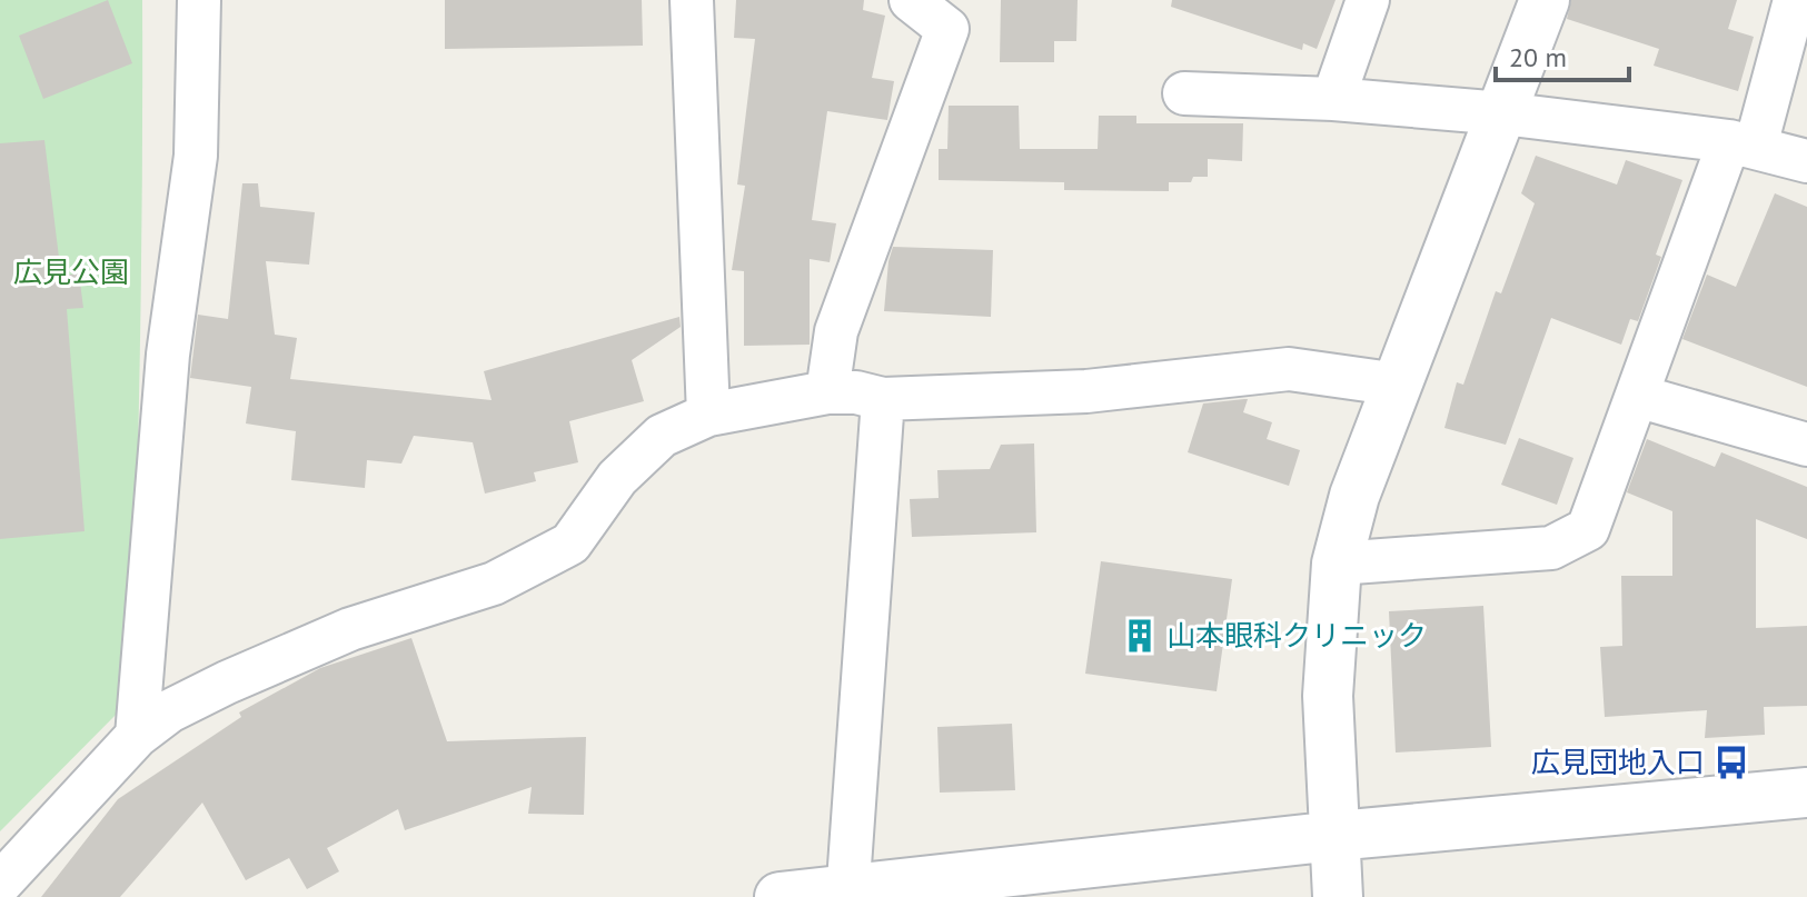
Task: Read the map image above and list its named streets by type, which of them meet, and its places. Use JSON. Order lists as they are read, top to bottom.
{
  "parks": ["広見公園"],
  "places": {
    "building": ["山本眼科クリニック"],
    "bus stop": ["広見団地入口"]
  },
  "scale_bar": "20 m"
}
